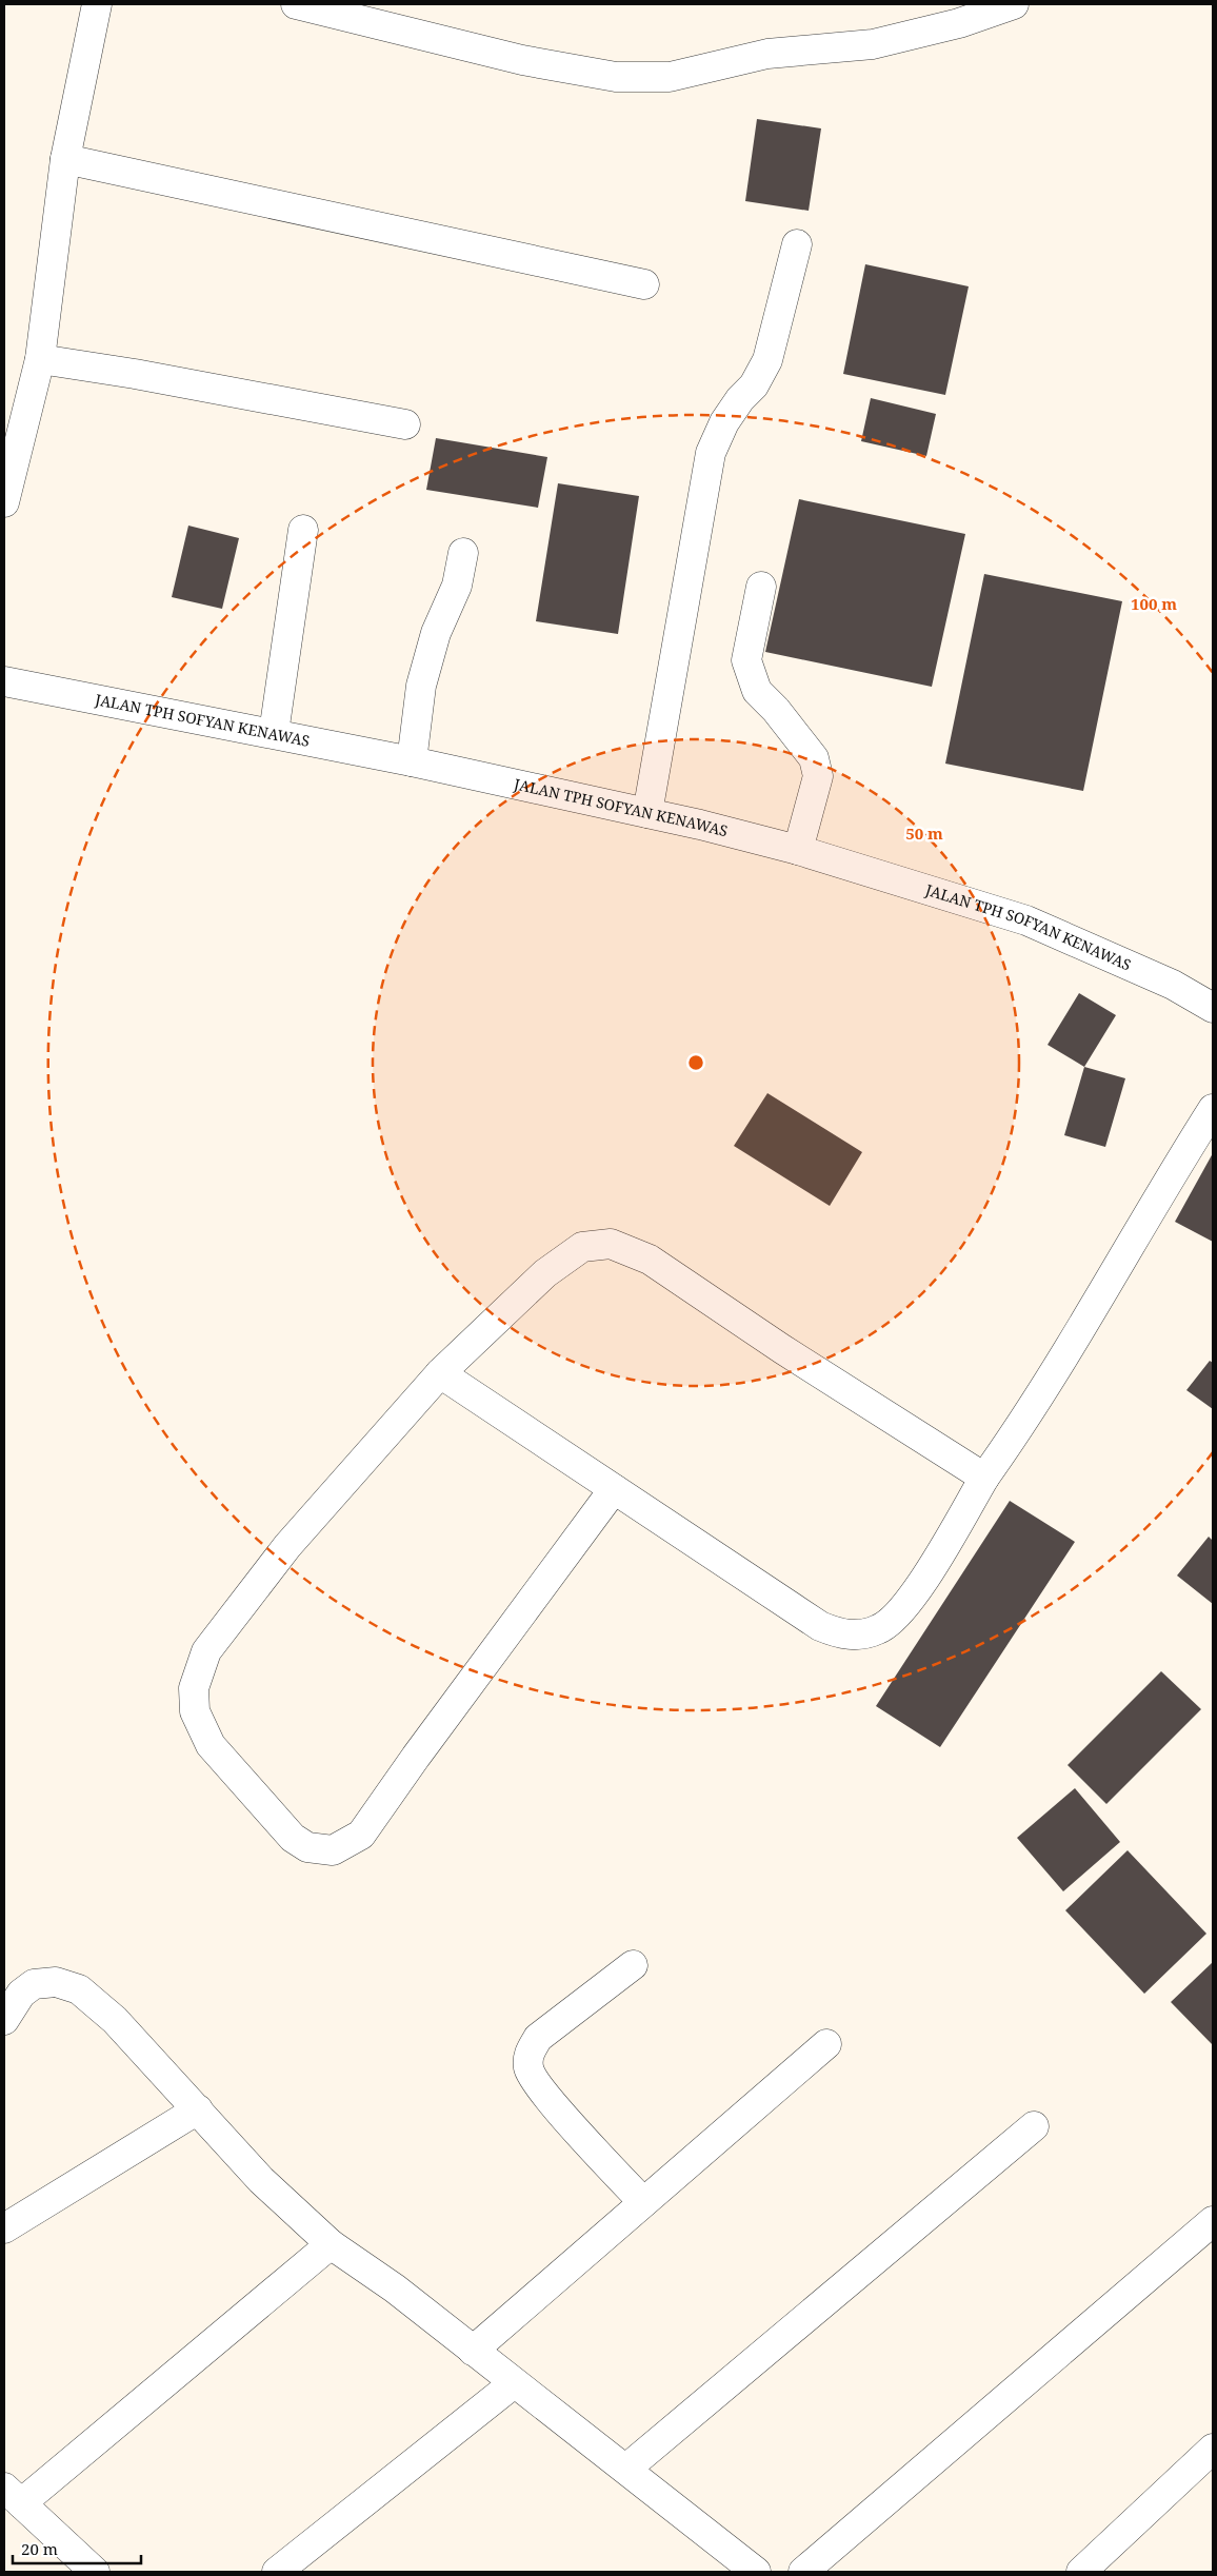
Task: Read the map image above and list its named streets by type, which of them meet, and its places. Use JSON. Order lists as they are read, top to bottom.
{
  "streets": {
    "street": ["JALAN TPH SOFYAN KENAWAS"]
  },
  "scale_bar": "20 m",
  "rings": ["100 m", "50 m"]
}
